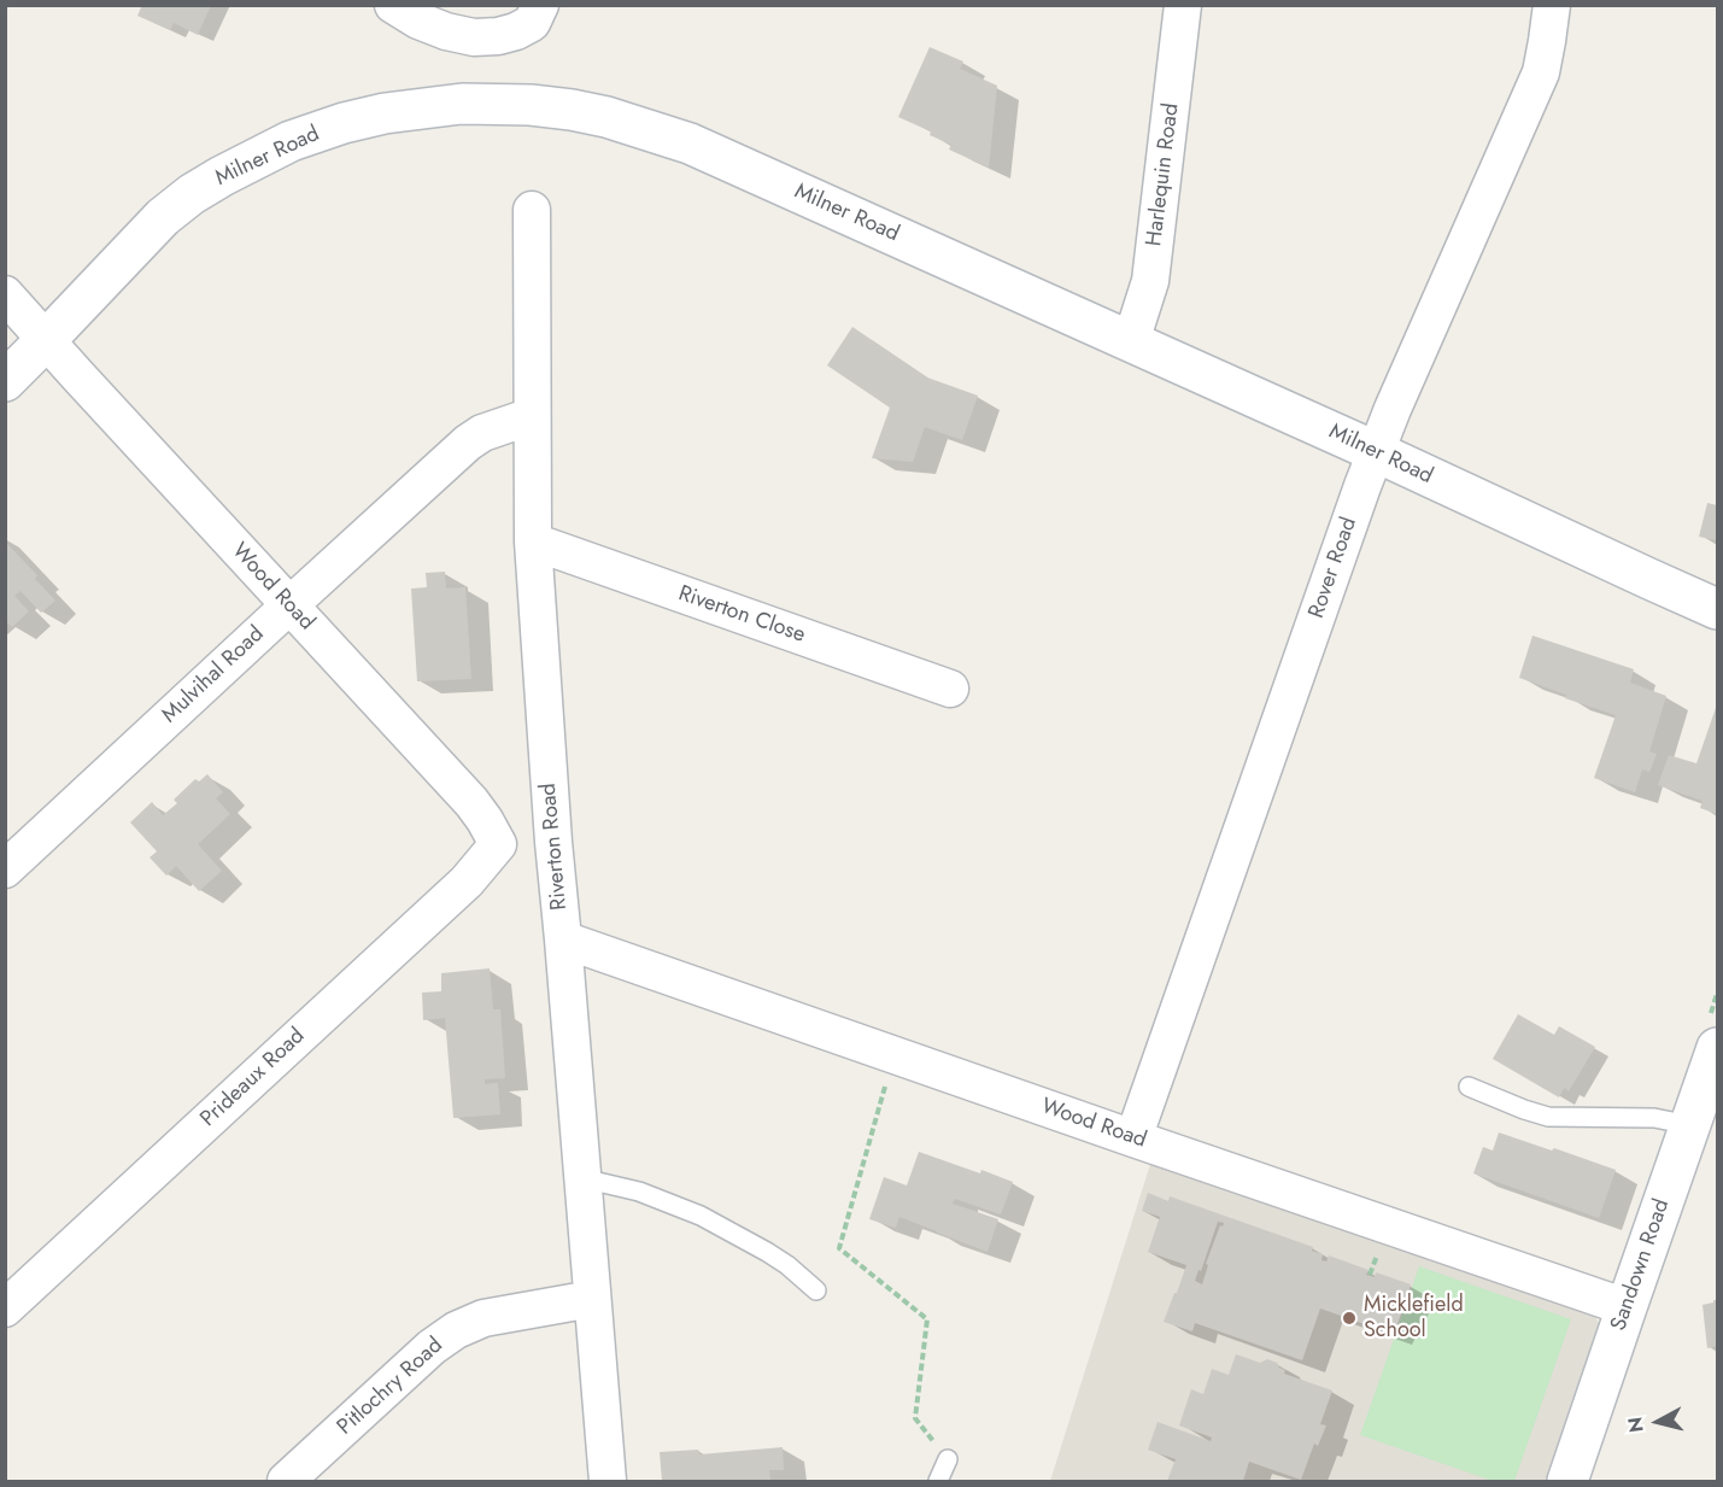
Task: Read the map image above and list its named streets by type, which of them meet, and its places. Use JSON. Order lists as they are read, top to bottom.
{
  "streets": {
    "main road": ["Milner Road", "Sandown Road"],
    "street": [
      "Harlequin Road",
      "Rover Road",
      "Wood Road",
      "Riverton Close",
      "Mulvihal Road",
      "Riverton Road",
      "Prideaux Road",
      "Pitlochry Road"
    ]
  },
  "crossings": [
    ["Milner Road", "Harlequin Road"],
    ["Milner Road", "Rover Road"],
    ["Milner Road", "Wood Road"],
    ["Rover Road", "Wood Road"],
    ["Wood Road", "Mulvihal Road"],
    ["Wood Road", "Riverton Road"],
    ["Wood Road", "Prideaux Road"],
    ["Wood Road", "Sandown Road"],
    ["Riverton Close", "Riverton Road"],
    ["Mulvihal Road", "Riverton Road"],
    ["Riverton Road", "Pitlochry Road"]
  ],
  "places": ["Micklefield School"],
  "north": "left"
}
